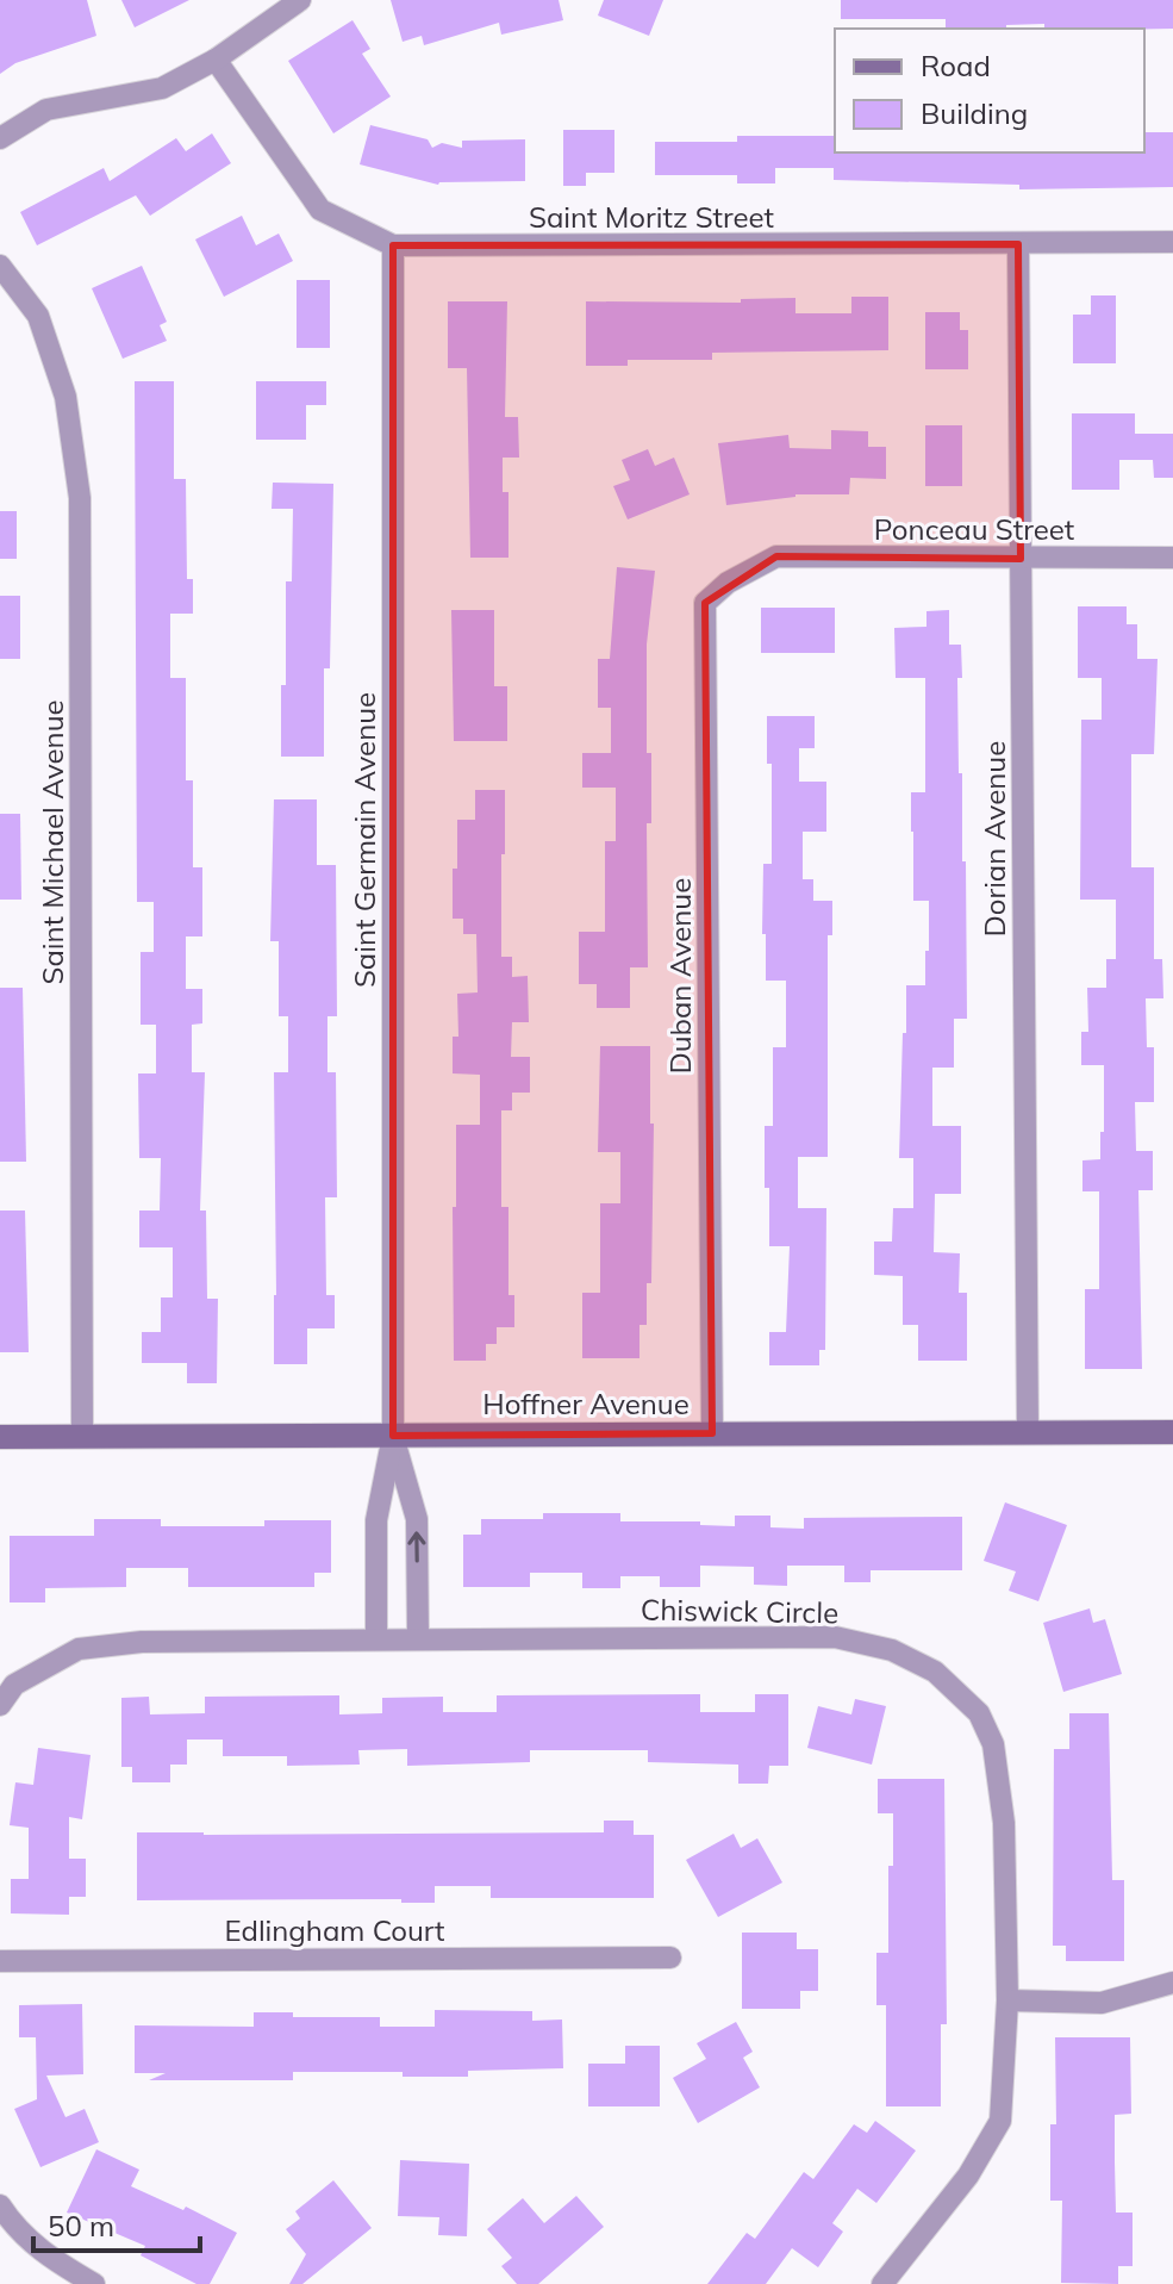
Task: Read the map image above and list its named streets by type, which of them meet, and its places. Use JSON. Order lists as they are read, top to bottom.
{
  "streets": {
    "main road": ["Hoffner Avenue"],
    "street": [
      "Saint Moritz Street",
      "Ponceau Street",
      "Dorian Avenue",
      "Saint Germain Avenue",
      "Saint Michael Avenue",
      "Duban Avenue",
      "Chiswick Circle",
      "Edlingham Court"
    ]
  },
  "crossings": [
    ["Saint Moritz Street", "Dorian Avenue"],
    ["Saint Moritz Street", "Saint Germain Avenue"],
    ["Ponceau Street", "Dorian Avenue"],
    ["Ponceau Street", "Duban Avenue"],
    ["Dorian Avenue", "Hoffner Avenue"],
    ["Saint Germain Avenue", "Hoffner Avenue"],
    ["Saint Michael Avenue", "Hoffner Avenue"],
    ["Duban Avenue", "Hoffner Avenue"]
  ],
  "legend": ["Road", "Building"],
  "scale_bar": "50 m"
}
